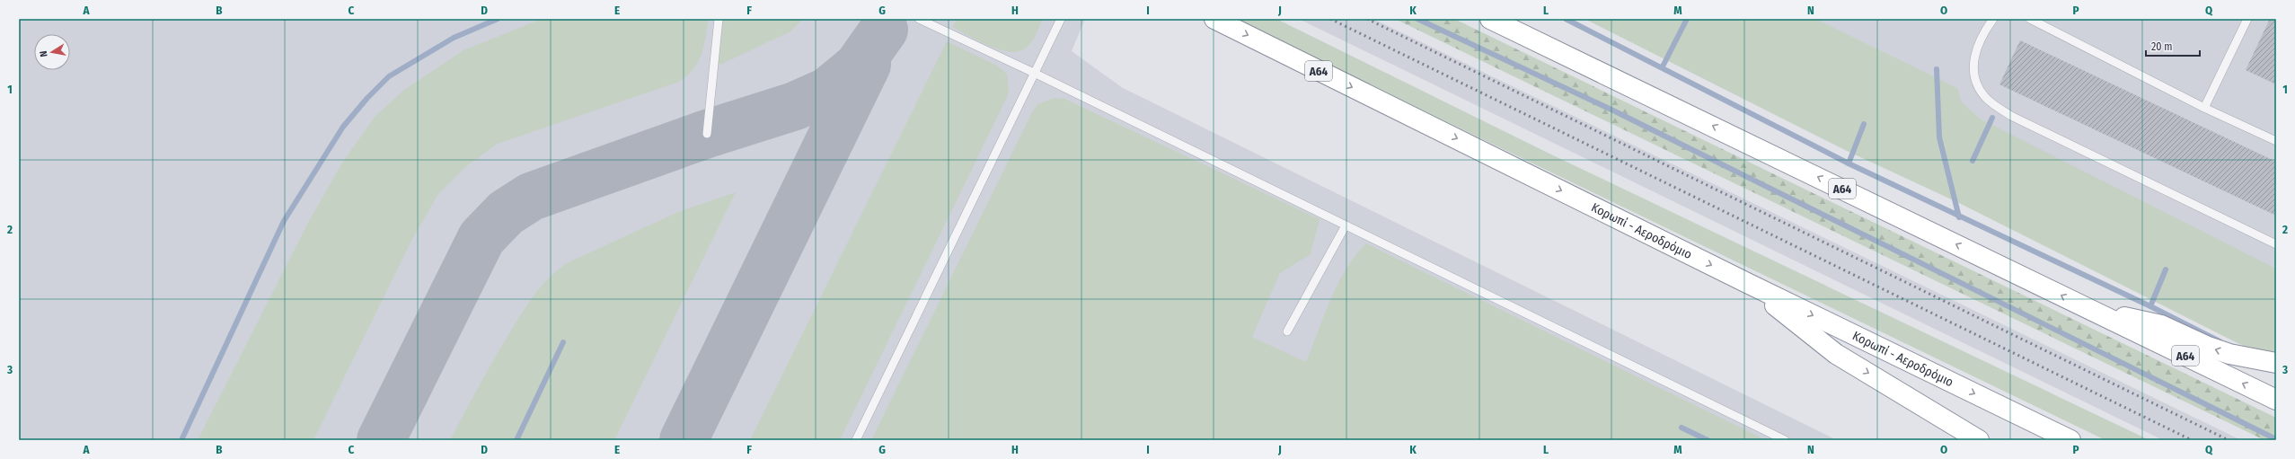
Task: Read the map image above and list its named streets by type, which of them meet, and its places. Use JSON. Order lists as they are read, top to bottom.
{
  "streets": {
    "highway": ["Α64", "Κορωπί - Αεροδρόμιο"]
  },
  "scale_bar": "20 m",
  "north": "left",
  "grid": {
    "columns": [
      "A",
      "B",
      "C",
      "D",
      "E",
      "F",
      "G",
      "H",
      "I",
      "J",
      "K",
      "L",
      "M",
      "N",
      "O",
      "P",
      "Q"
    ],
    "rows": ["1", "2", "3"]
  }
}
